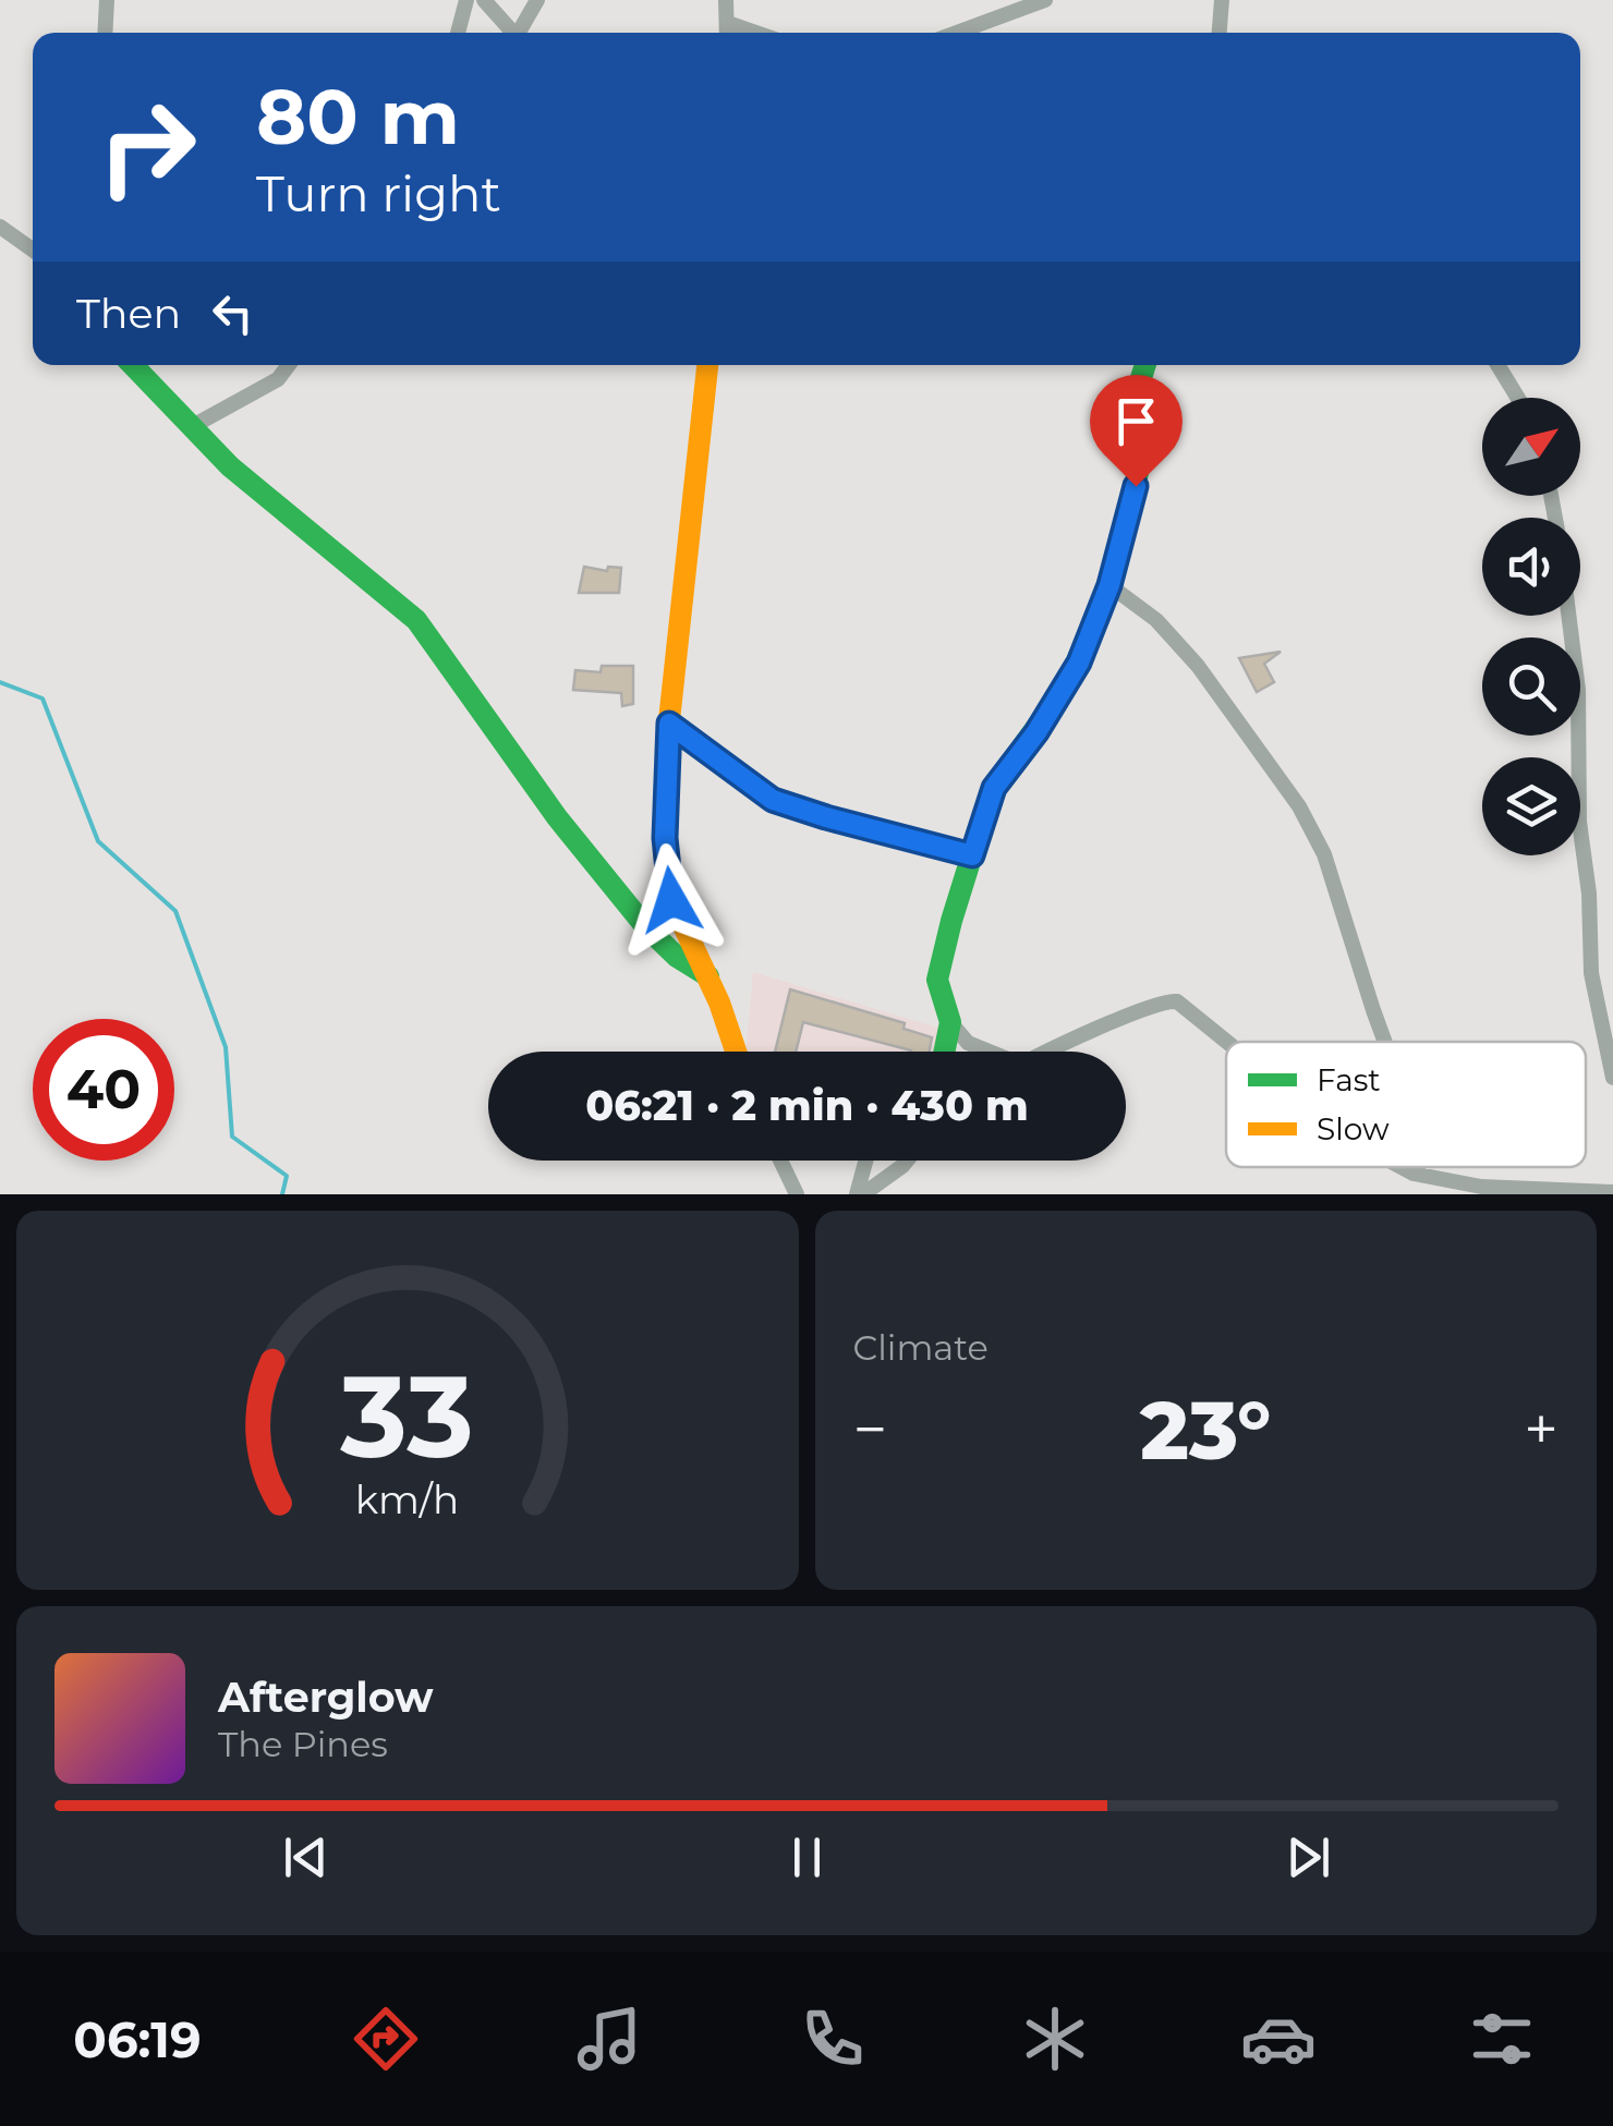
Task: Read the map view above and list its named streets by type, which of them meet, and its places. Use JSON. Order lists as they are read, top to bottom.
{
  "legend": ["Fast", "Slow"],
  "north": "top right",
  "page": {
    "turn": ["80 m", "Turn right"],
    "then": "Then",
    "limit": "40",
    "trip": "06:21 · 2 min · 430 m",
    "tile": "Climate",
    "heat": ["−", "23°", "+"],
    "song": ["Afterglow", "The Pines"],
    "tabs": "06:19",
    "gauge": ["33", "km/h"]
  }
}
